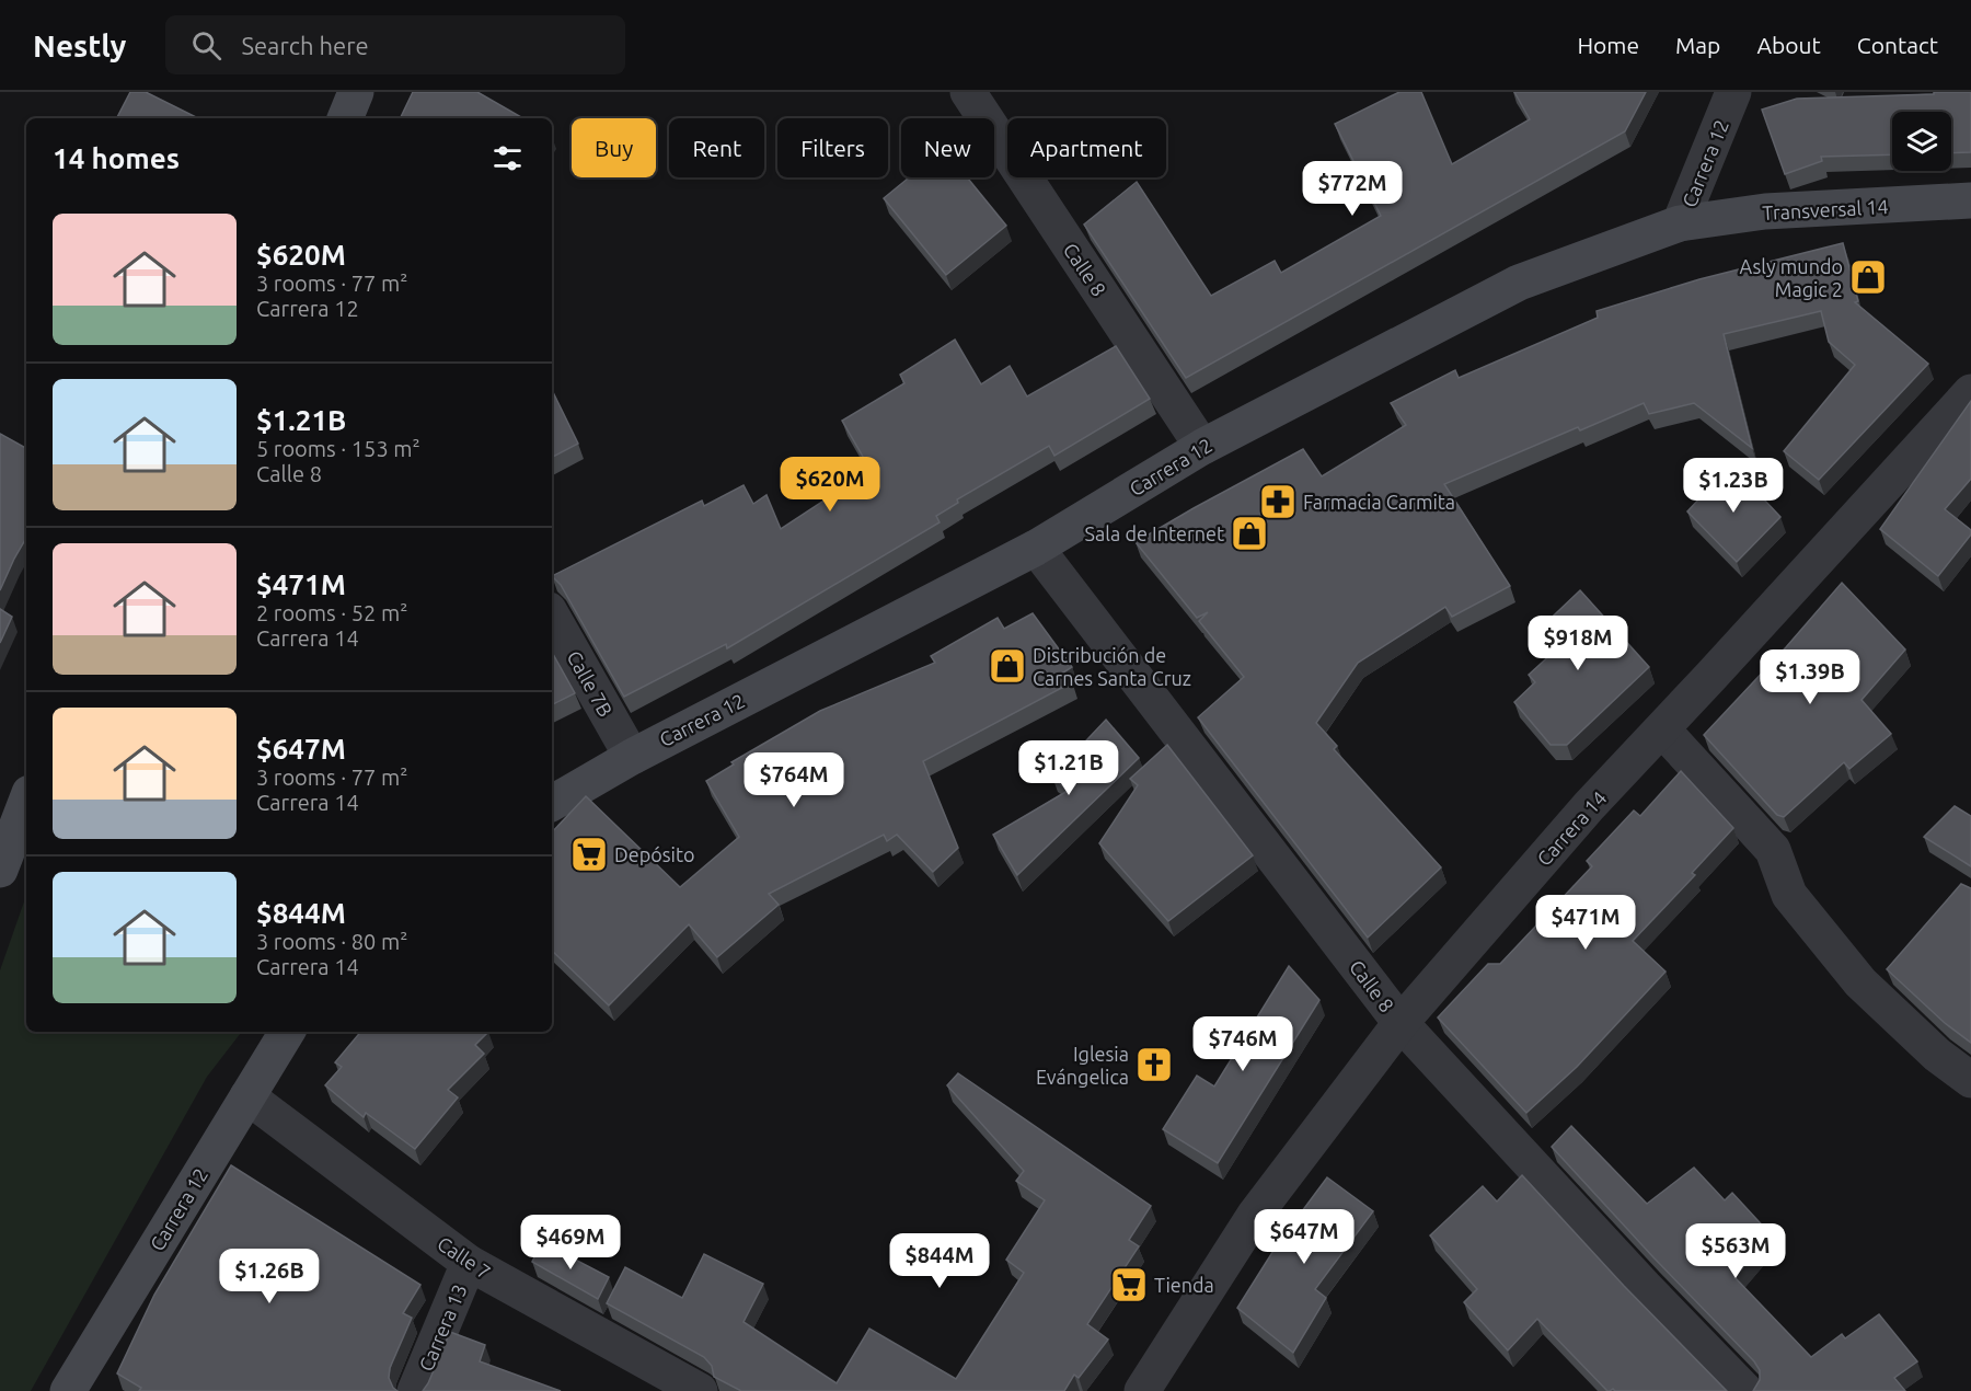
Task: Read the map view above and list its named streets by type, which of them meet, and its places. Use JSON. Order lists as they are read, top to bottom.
{
  "streets": {
    "street": [
      "Carrera 12",
      "Transversal 14",
      "Calle 8",
      "Calle 7B",
      "Carrera 14",
      "Calle 7",
      "Carrera 13"
    ]
  },
  "crossings": [
    ["Carrera 12", "Transversal 14"],
    ["Carrera 12", "Calle 8"],
    ["Carrera 12", "Calle 7B"],
    ["Carrera 12", "Calle 7"],
    ["Calle 8", "Carrera 14"],
    ["Calle 7", "Carrera 13"]
  ],
  "places": {
    "shop": ["Asly mundo Magic 2", "Sala de Internet", "Distribución de Carnes Santa Cruz"],
    "pharmacy": ["Farmacia Carmita"],
    "supermarket": ["Depósito", "Tienda"],
    "church": ["Iglesia Evángelica"]
  },
  "page": {
    "header": "Nestly",
    "search": "Search here",
    "nav": [
      "Home",
      "Map",
      "About",
      "Contact"
    ],
    "chip": [
      "Buy",
      "Rent",
      "Filters",
      "New",
      "Apartment"
    ],
    "heading": "14 homes",
    "price": [
      "$772M",
      "$620M",
      "$1.23B",
      "$918M",
      "$1.39B",
      "$1.21B",
      "$764M",
      "$471M",
      "$746M",
      "$647M",
      "$469M",
      "$563M",
      "$844M",
      "$1.26B"
    ],
    "list": [
      {
        "name": "$620M",
        "note": "3 rooms · 77 m² · Carrera 12"
      },
      {
        "name": "$1.21B",
        "note": "5 rooms · 153 m² · Calle 8"
      },
      {
        "name": "$471M",
        "note": "2 rooms · 52 m² · Carrera 14"
      },
      {
        "name": "$647M",
        "note": "3 rooms · 77 m² · Carrera 14"
      },
      {
        "name": "$844M",
        "note": "3 rooms · 80 m² · Carrera 14"
      }
    ]
  }
}
